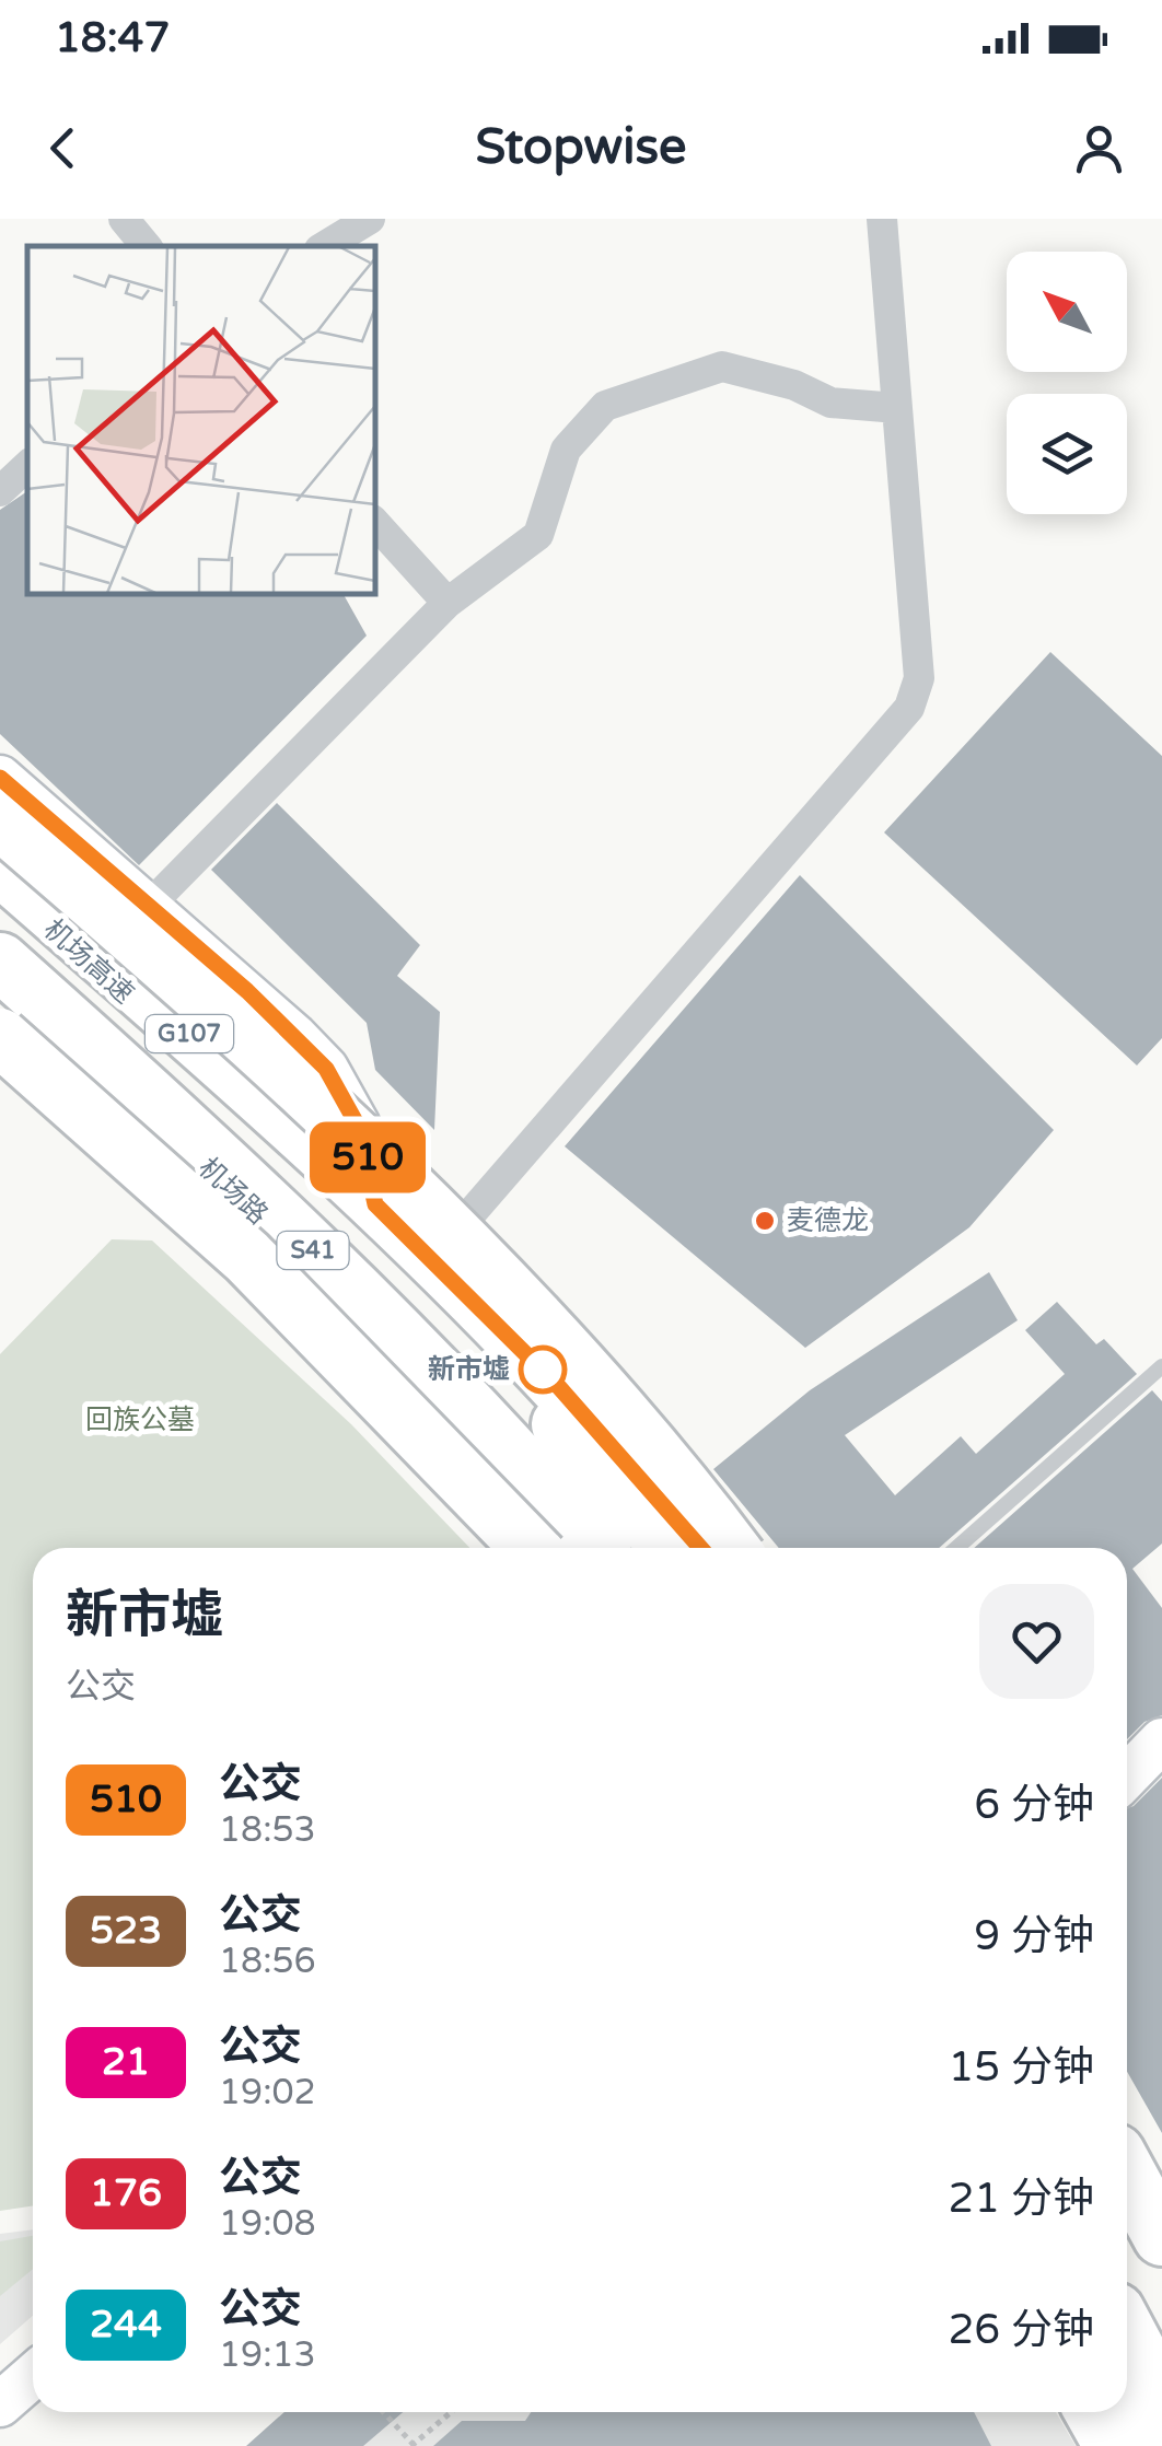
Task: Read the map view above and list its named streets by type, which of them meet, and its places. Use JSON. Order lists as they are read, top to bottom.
{
  "streets": {
    "highway": [
      "机场高速",
      "G107",
      "机场路",
      "S41"
    ]
  },
  "parks": ["回族公墓"],
  "places": ["麦德龙", "新市墟"],
  "lines": ["bus line 510"],
  "north": "top left",
  "page": {
    "status": "18:47",
    "header": "Stopwise",
    "on_map": "510",
    "heading": ["新市墟", "公交"],
    "list": [
      {
        "mark": "510",
        "name": "公交",
        "note": "18:53",
        "value": "6 分钟"
      },
      {
        "mark": "523",
        "name": "公交",
        "note": "18:56",
        "value": "9 分钟"
      },
      {
        "mark": "21",
        "name": "公交",
        "note": "19:02",
        "value": "15 分钟"
      },
      {
        "mark": "176",
        "name": "公交",
        "note": "19:08",
        "value": "21 分钟"
      },
      {
        "mark": "244",
        "name": "公交",
        "note": "19:13",
        "value": "26 分钟"
      }
    ]
  }
}
